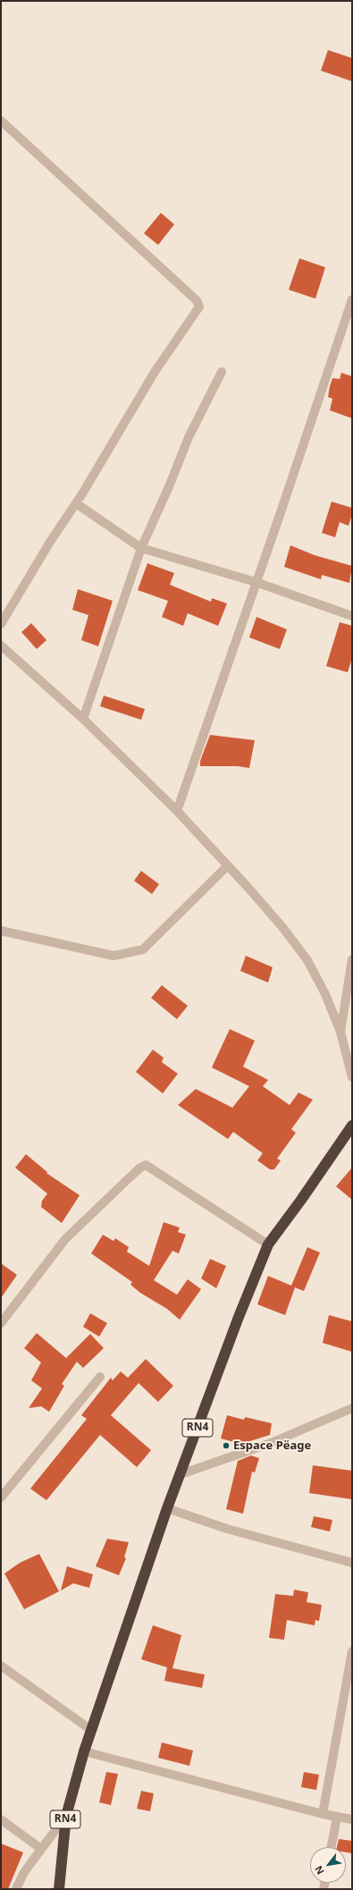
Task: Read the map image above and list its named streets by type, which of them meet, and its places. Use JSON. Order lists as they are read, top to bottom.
{
  "streets": {
    "highway": ["RN4"]
  },
  "places": ["Espace Pëage"],
  "north": "bottom left"
}
